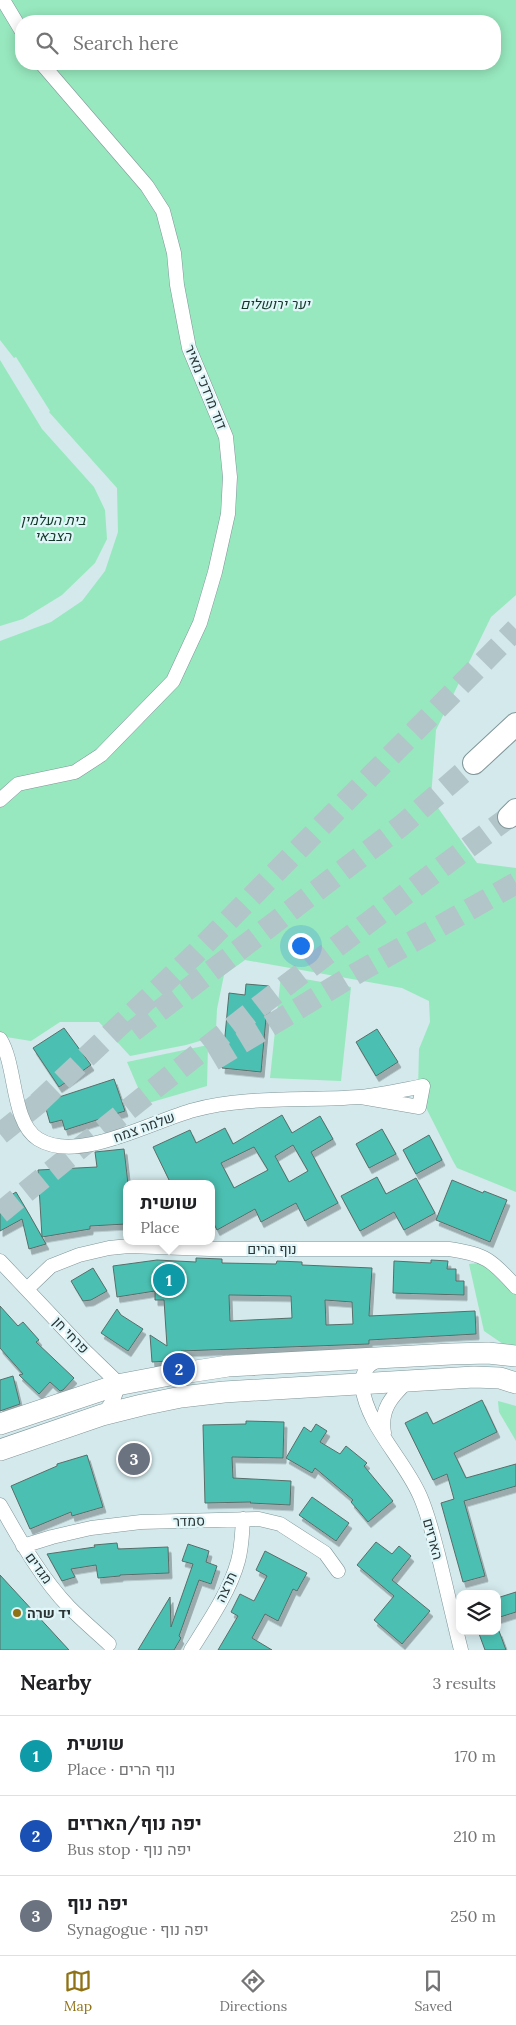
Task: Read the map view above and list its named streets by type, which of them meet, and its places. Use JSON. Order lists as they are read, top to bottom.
{
  "streets": {
    "street": [
      "דוד מרדכי מאיר",
      "שלמה צמח",
      "נוף הרים",
      "פרחי חן",
      "סמדר",
      "הארזים",
      "מגדים",
      "תרצה"
    ]
  },
  "crossings": [
    ["נוף הרים", "פרחי חן"],
    ["סמדר", "מגדים"],
    ["סמדר", "תרצה"]
  ],
  "parks": ["יער ירושלים", "בית העלמין הצבאי"],
  "places": ["יד שרה"],
  "page": {
    "search": "Search here",
    "popup": ["שושית", "Place"],
    "pins": ["1", "2", "3"],
    "heading": ["Nearby", "3 results"],
    "list": [
      {
        "mark": "1",
        "name": "שושית",
        "note": "Place · נוף הרים",
        "value": "170 m"
      },
      {
        "mark": "2",
        "name": "יפה נוף/הארזים",
        "note": "Bus stop · יפה נוף",
        "value": "210 m"
      },
      {
        "mark": "3",
        "name": "יפה נוף",
        "note": "Synagogue · יפה נוף",
        "value": "250 m"
      }
    ],
    "nav": ["Map", "Directions", "Saved"]
  }
}
